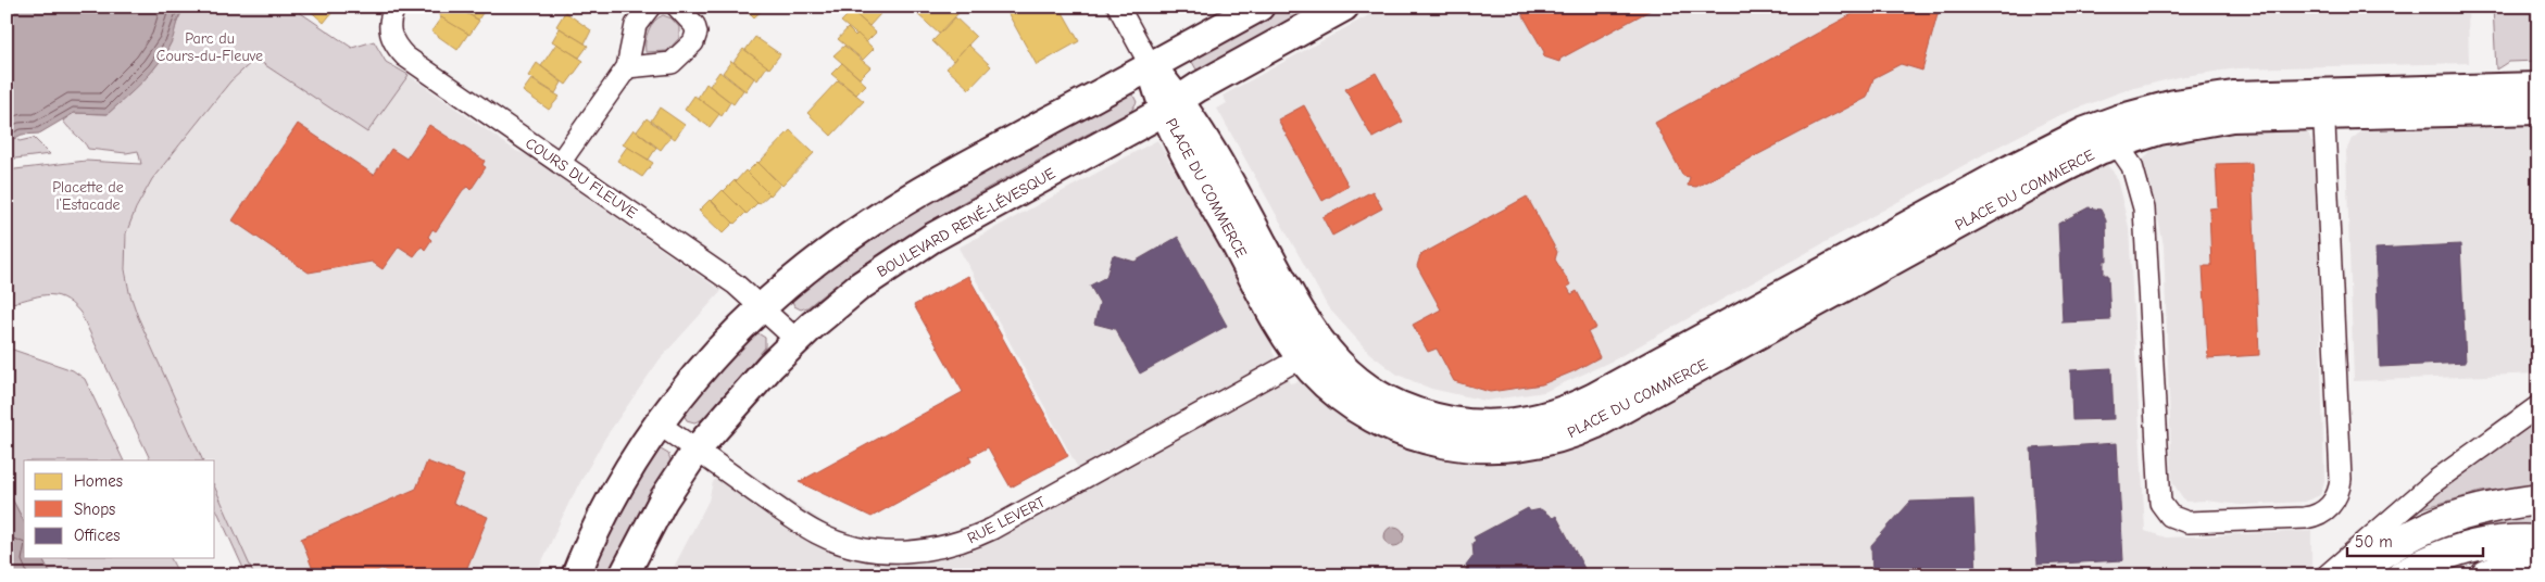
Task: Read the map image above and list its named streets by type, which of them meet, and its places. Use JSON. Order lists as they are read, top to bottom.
{
  "streets": {
    "street": [
      "COURS DU FLEUVE",
      "PLACE DU COMMERCE",
      "BOULEVARD RENÉ-LÉVESQUE",
      "RUE LEVERT"
    ]
  },
  "crossings": [
    ["COURS DU FLEUVE", "BOULEVARD RENÉ-LÉVESQUE"],
    ["PLACE DU COMMERCE", "BOULEVARD RENÉ-LÉVESQUE"],
    ["PLACE DU COMMERCE", "RUE LEVERT"],
    ["BOULEVARD RENÉ-LÉVESQUE", "RUE LEVERT"]
  ],
  "parks": ["Parc du Cours-du-Fleuve", "Placette de l’Estacade"],
  "legend": ["Homes", "Shops", "Offices"],
  "scale_bar": "50 m"
}
